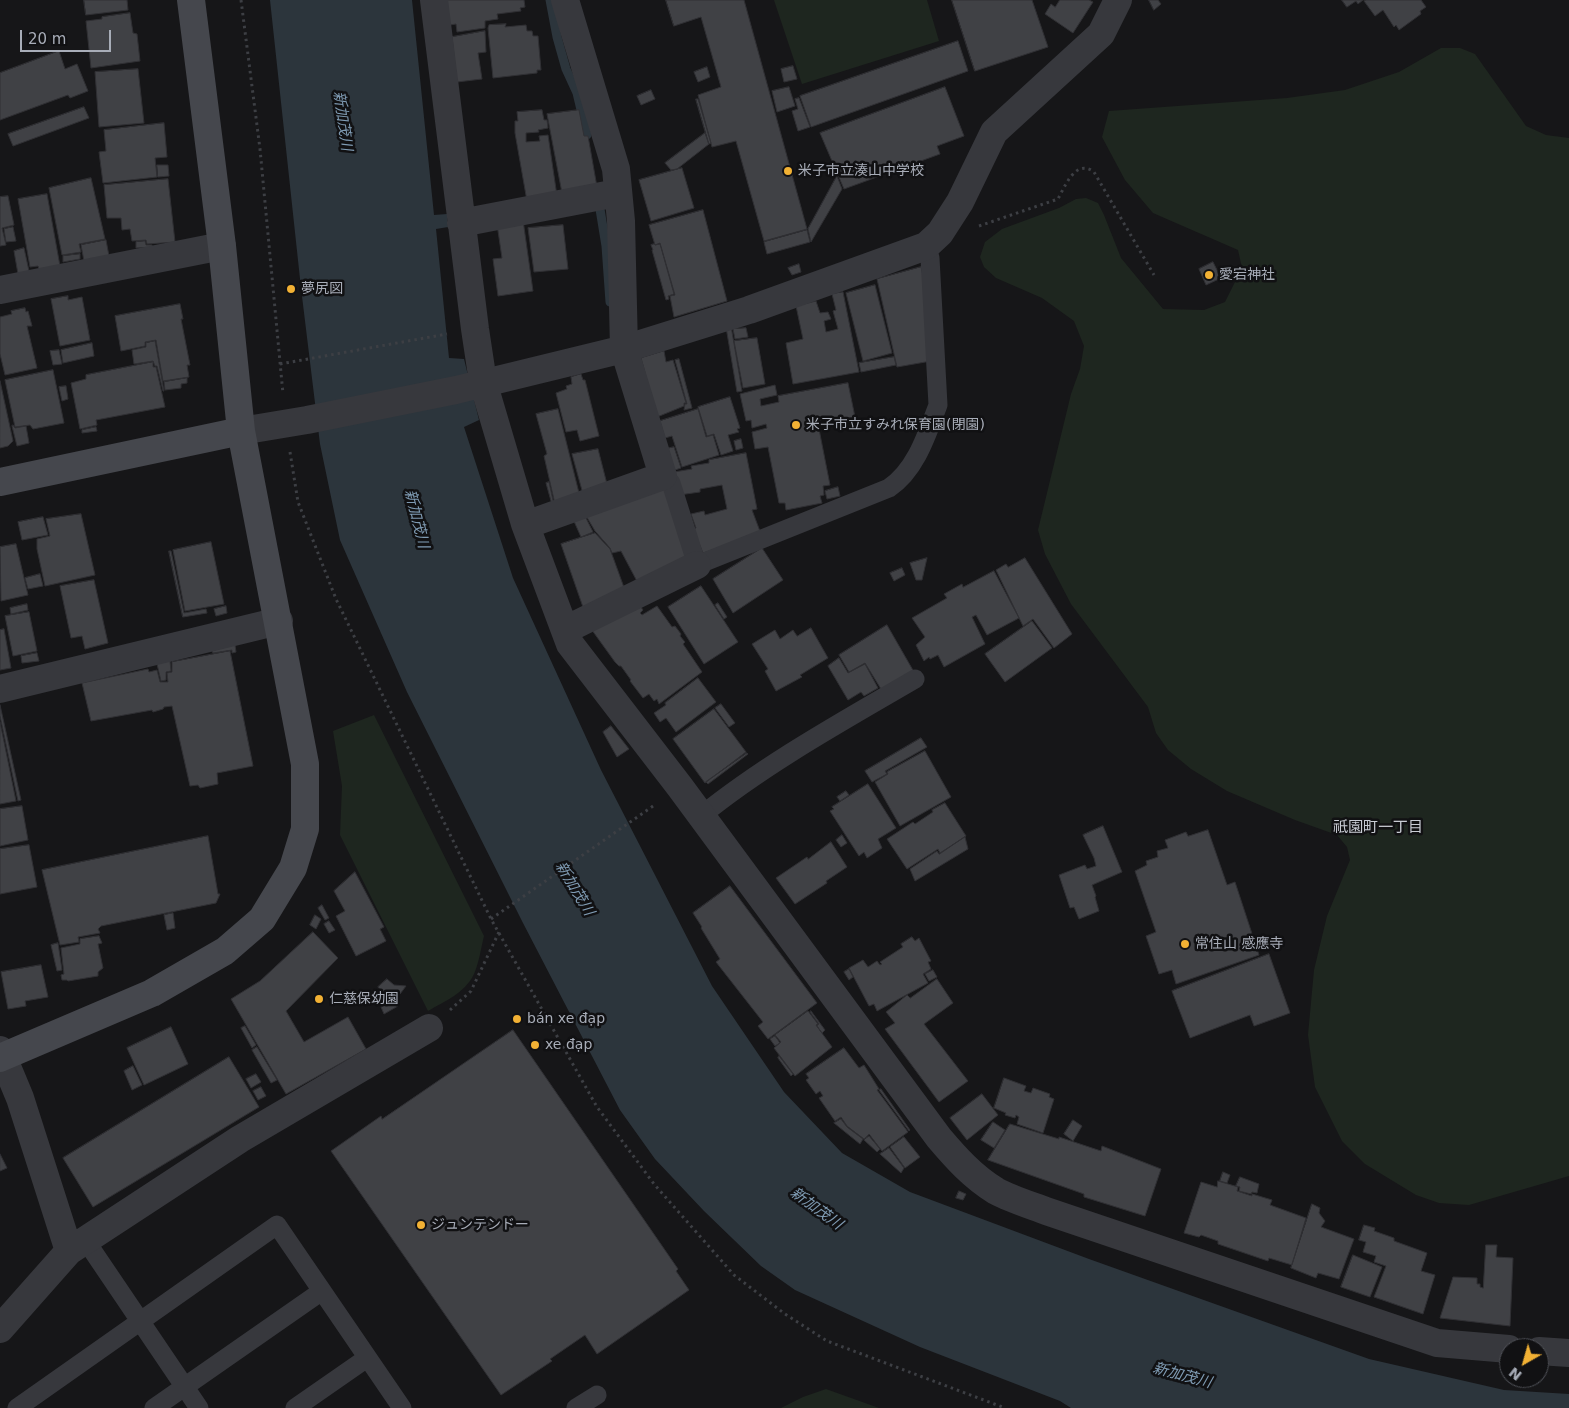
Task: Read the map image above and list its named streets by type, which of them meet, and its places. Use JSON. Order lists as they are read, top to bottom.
{
  "districts": ["祇園町一丁目"],
  "water": ["新加茂川"],
  "places": [
    "米子市立湊山中学校",
    "愛宕神社",
    "夢尻図",
    "米子市立すみれ保育園(閉園)",
    "常住山 感應寺",
    "仁慈保幼園",
    "bán xe đạp",
    "xe đạp",
    "ジュンテンドー"
  ],
  "scale_bar": "20 m",
  "north": "bottom left"
}
